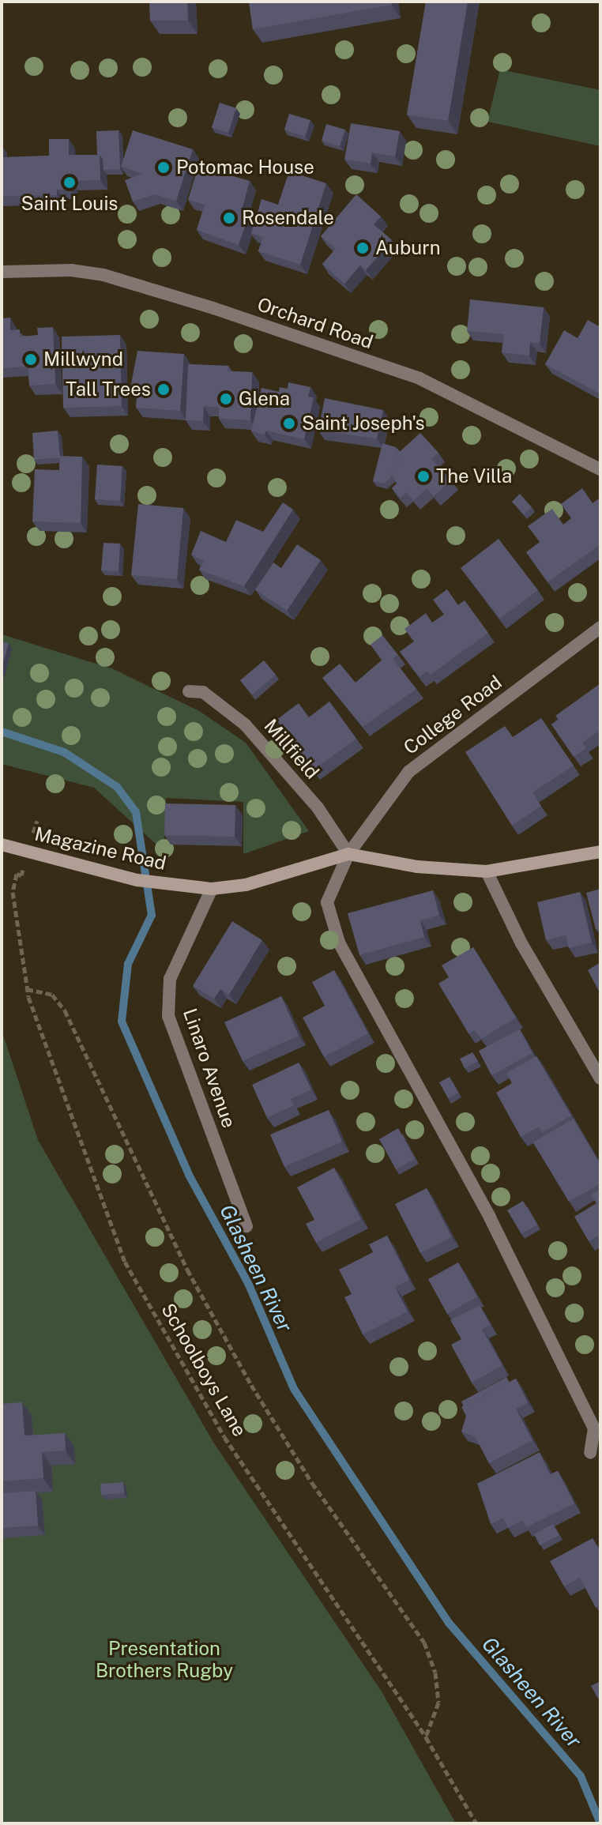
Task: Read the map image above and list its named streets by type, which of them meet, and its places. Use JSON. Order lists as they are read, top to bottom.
{
  "streets": {
    "main road": ["Magazine Road"],
    "street": [
      "Orchard Road",
      "College Road",
      "Millfield",
      "Linaro Avenue"
    ],
    "path": ["Schoolboys Lane"]
  },
  "crossings": [
    ["College Road", "Millfield"],
    ["College Road", "Magazine Road"],
    ["Millfield", "Magazine Road"],
    ["Magazine Road", "Linaro Avenue"]
  ],
  "water": ["Glasheen River"],
  "parks": ["Presentation Brothers Rugby"],
  "places": [
    "Potomac House",
    "Saint Louis",
    "Rosendale",
    "Auburn",
    "Millwynd",
    "Tall Trees",
    "Glena",
    "Saint Joseph's",
    "The Villa"
  ]
}
